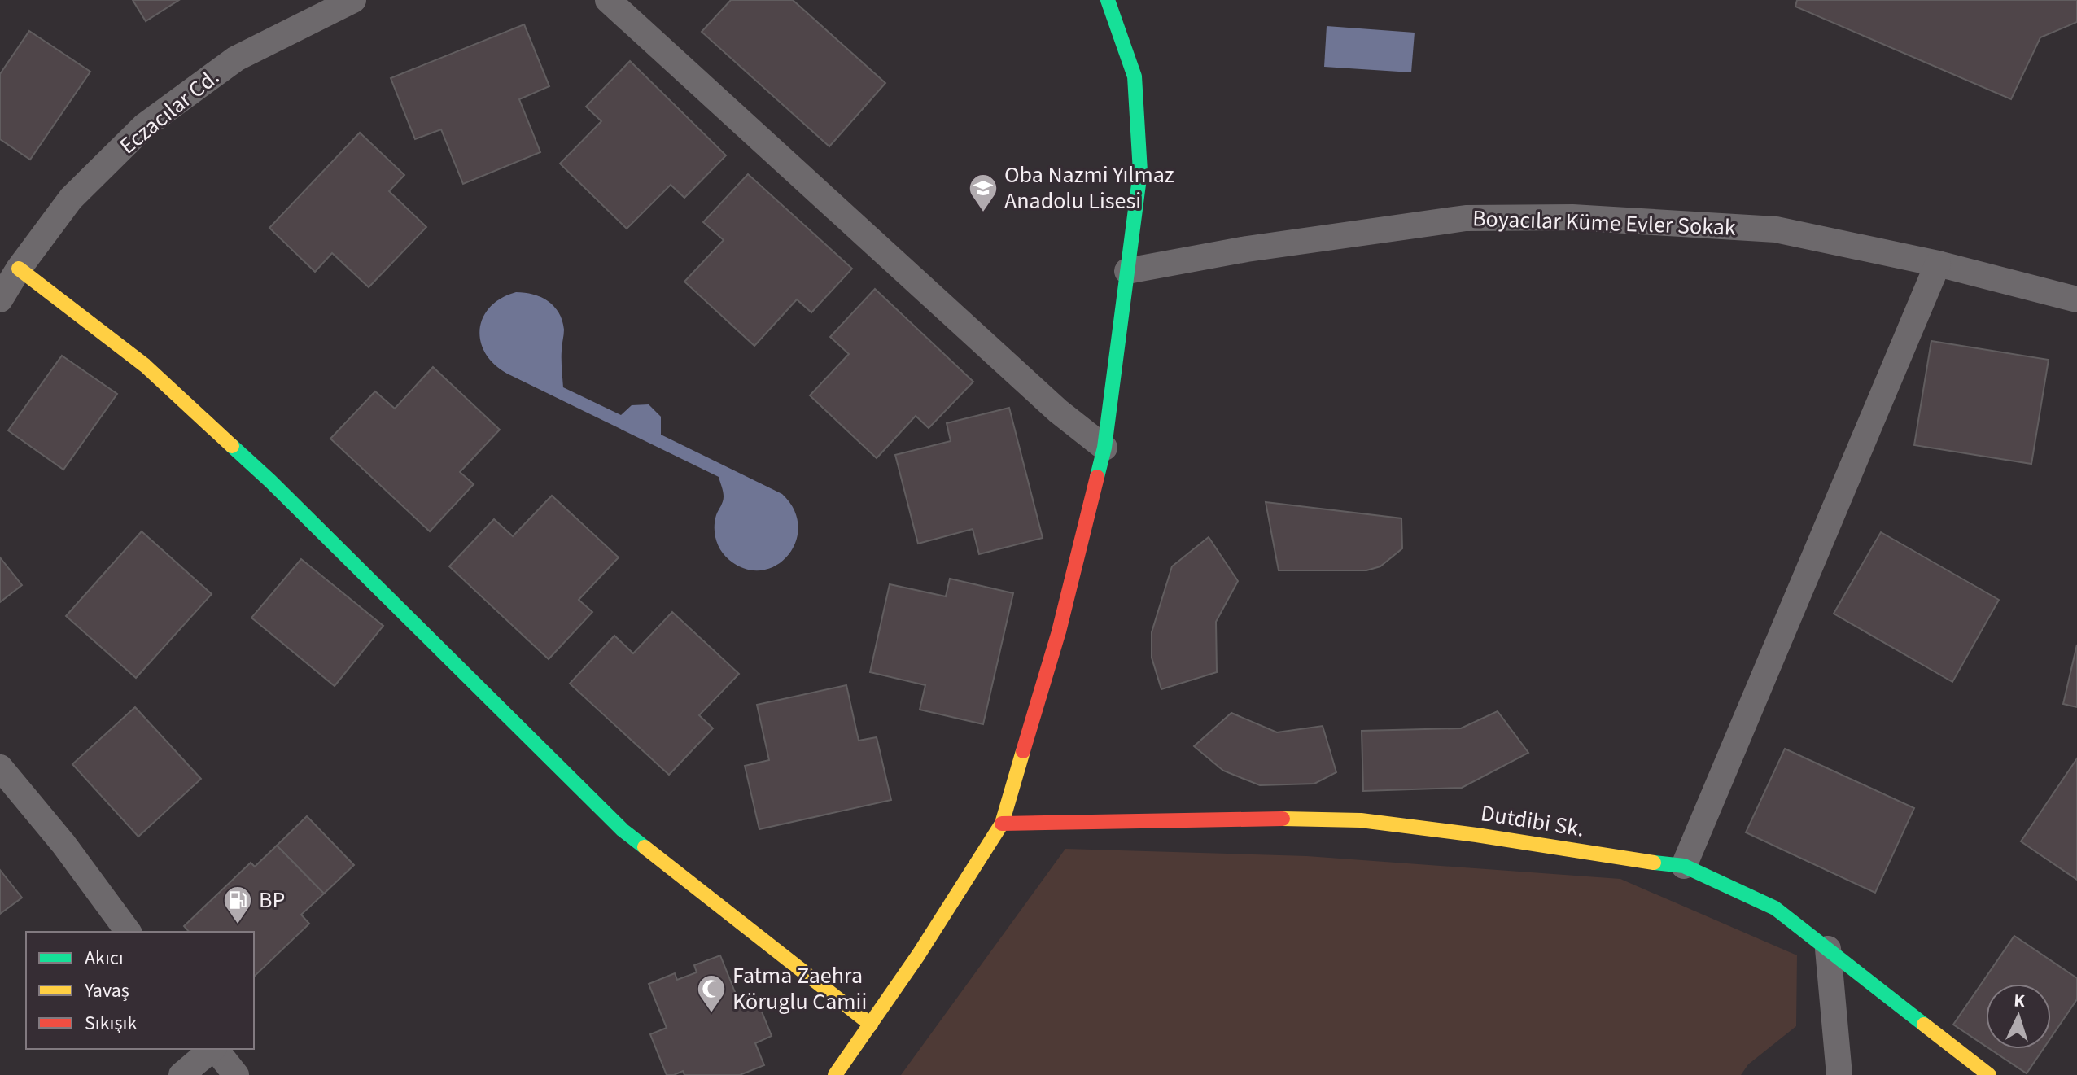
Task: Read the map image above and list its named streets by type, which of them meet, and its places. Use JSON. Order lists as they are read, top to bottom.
{
  "streets": {
    "street": ["Eczacılar Cd.", "Boyacılar Küme Evler Sokak", "Dutdibi Sk."]
  },
  "places": {
    "school or university": ["Oba Nazmi Yılmaz Anadolu Lisesi"],
    "fuel station": ["BP"],
    "mosque": ["Fatma Zaehra Köruglu Camii"]
  },
  "legend": ["Akıcı", "Yavaş", "Sıkışık"],
  "north": "top"
}
